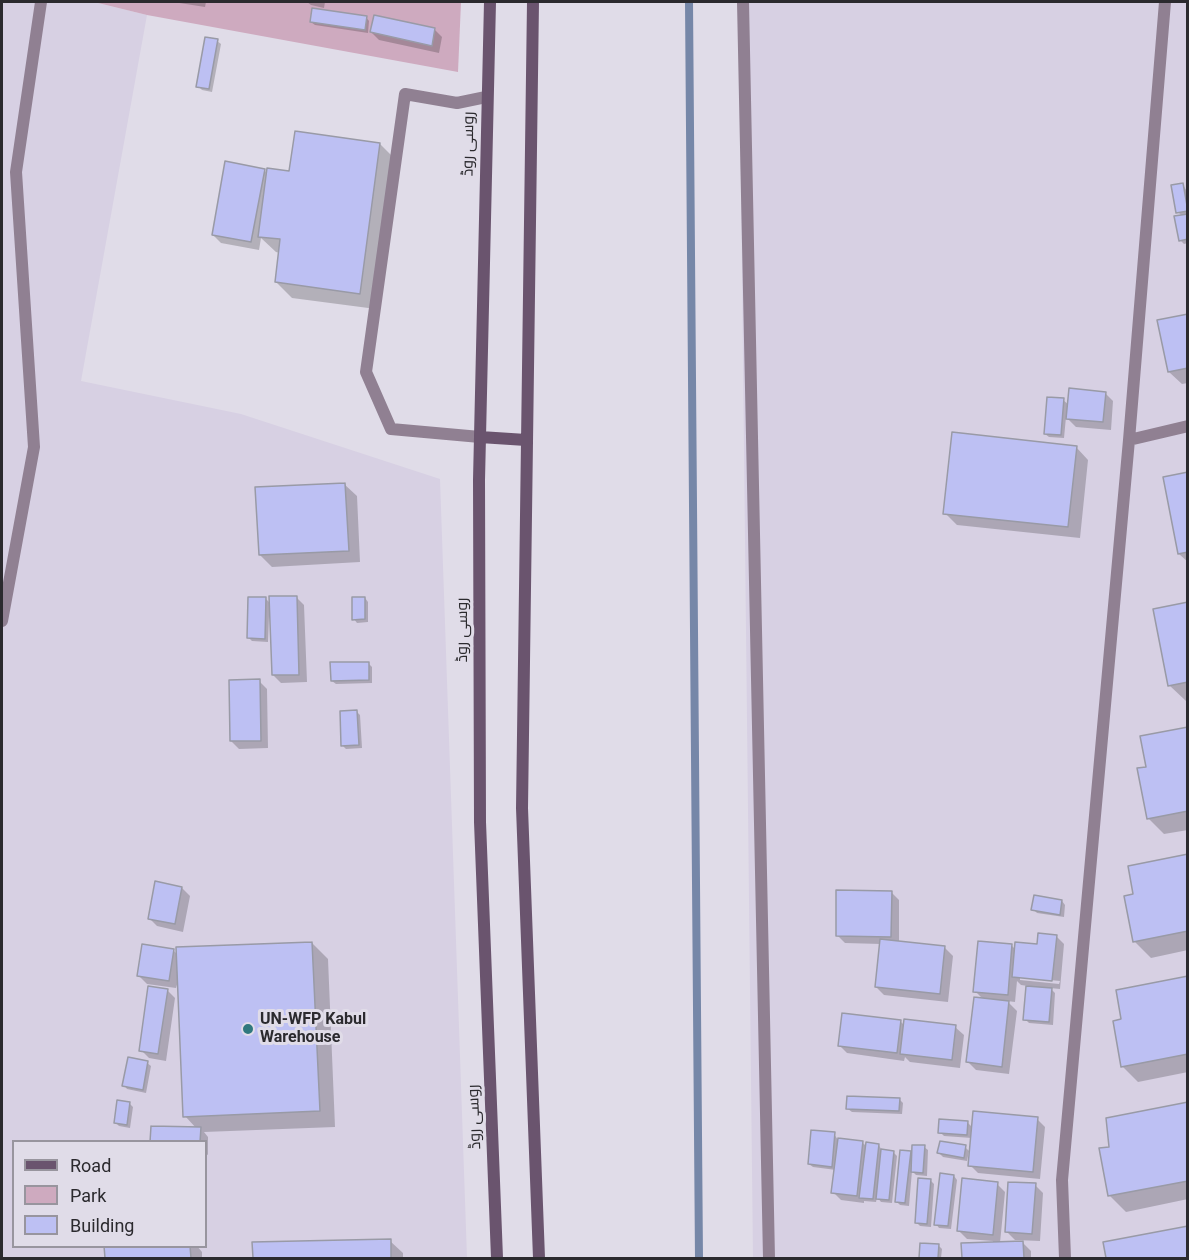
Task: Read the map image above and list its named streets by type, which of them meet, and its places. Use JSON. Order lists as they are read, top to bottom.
{
  "streets": {
    "main road": ["روسی روڈ"]
  },
  "places": ["UN-WFP Kabul Warehouse"],
  "legend": ["Road", "Park", "Building"]
}
